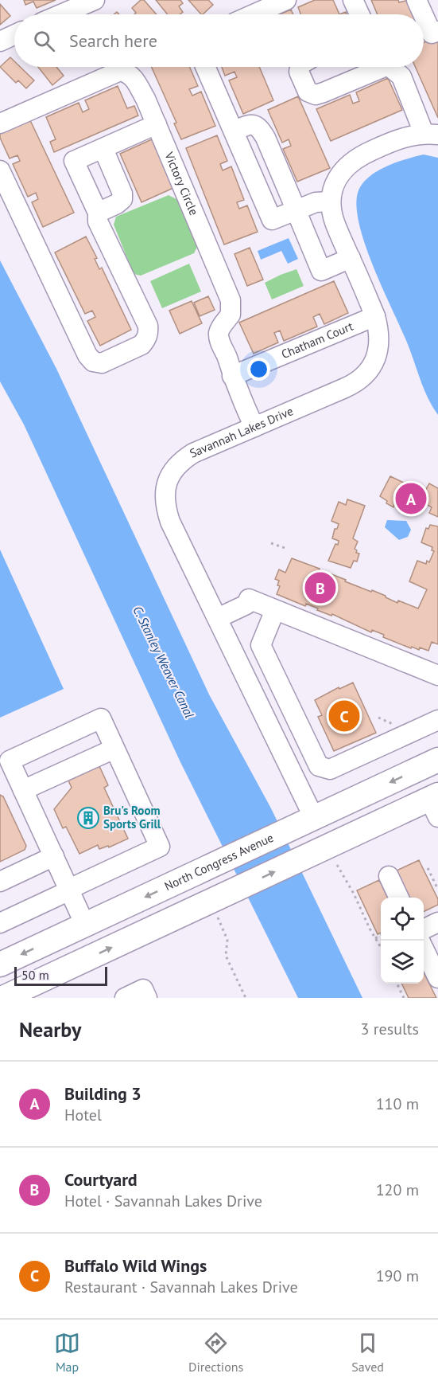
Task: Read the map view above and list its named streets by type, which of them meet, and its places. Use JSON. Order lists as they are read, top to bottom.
{
  "streets": {
    "main road": ["North Congress Avenue"],
    "street": ["Victory Circle", "Chatham Court", "Savannah Lakes Drive"]
  },
  "crossings": [
    ["Victory Circle", "Chatham Court"],
    ["Victory Circle", "Savannah Lakes Drive"],
    ["Chatham Court", "Savannah Lakes Drive"],
    ["Savannah Lakes Drive", "North Congress Avenue"]
  ],
  "water": ["C. Stanley Weaver Canal"],
  "places": {
    "building": ["Bru's Room Sports Grill"]
  },
  "scale_bar": "50 m",
  "page": {
    "search": "Search here",
    "pins": ["A", "B", "C"],
    "scale": "50 m",
    "heading": ["Nearby", "3 results"],
    "list": [
      {
        "mark": "A",
        "name": "Building 3",
        "note": "Hotel",
        "value": "110 m"
      },
      {
        "mark": "B",
        "name": "Courtyard",
        "note": "Hotel · Savannah Lakes Drive",
        "value": "120 m"
      },
      {
        "mark": "C",
        "name": "Buffalo Wild Wings",
        "note": "Restaurant · Savannah Lakes Drive",
        "value": "190 m"
      }
    ],
    "nav": ["Map", "Directions", "Saved"]
  }
}
